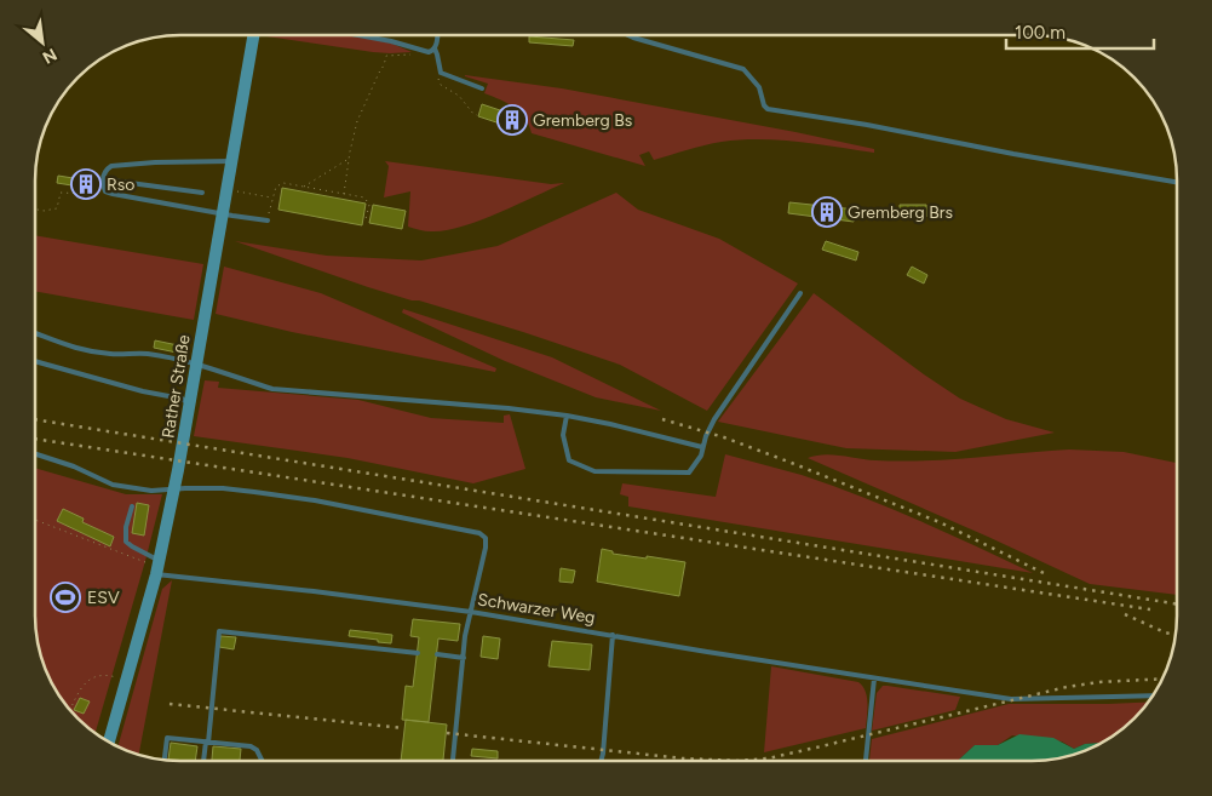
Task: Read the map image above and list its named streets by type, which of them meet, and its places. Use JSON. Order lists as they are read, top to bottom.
{
  "streets": {
    "street": ["Rather Straße"],
    "lane": ["Schwarzer Weg"]
  },
  "crossings": [
    ["Rather Straße", "Schwarzer Weg"]
  ],
  "places": {
    "building": ["Gremberg Bs", "Rso", "Gremberg Brs"],
    "sports": ["ESV"]
  },
  "scale_bar": "100 m",
  "north": "bottom right"
}
